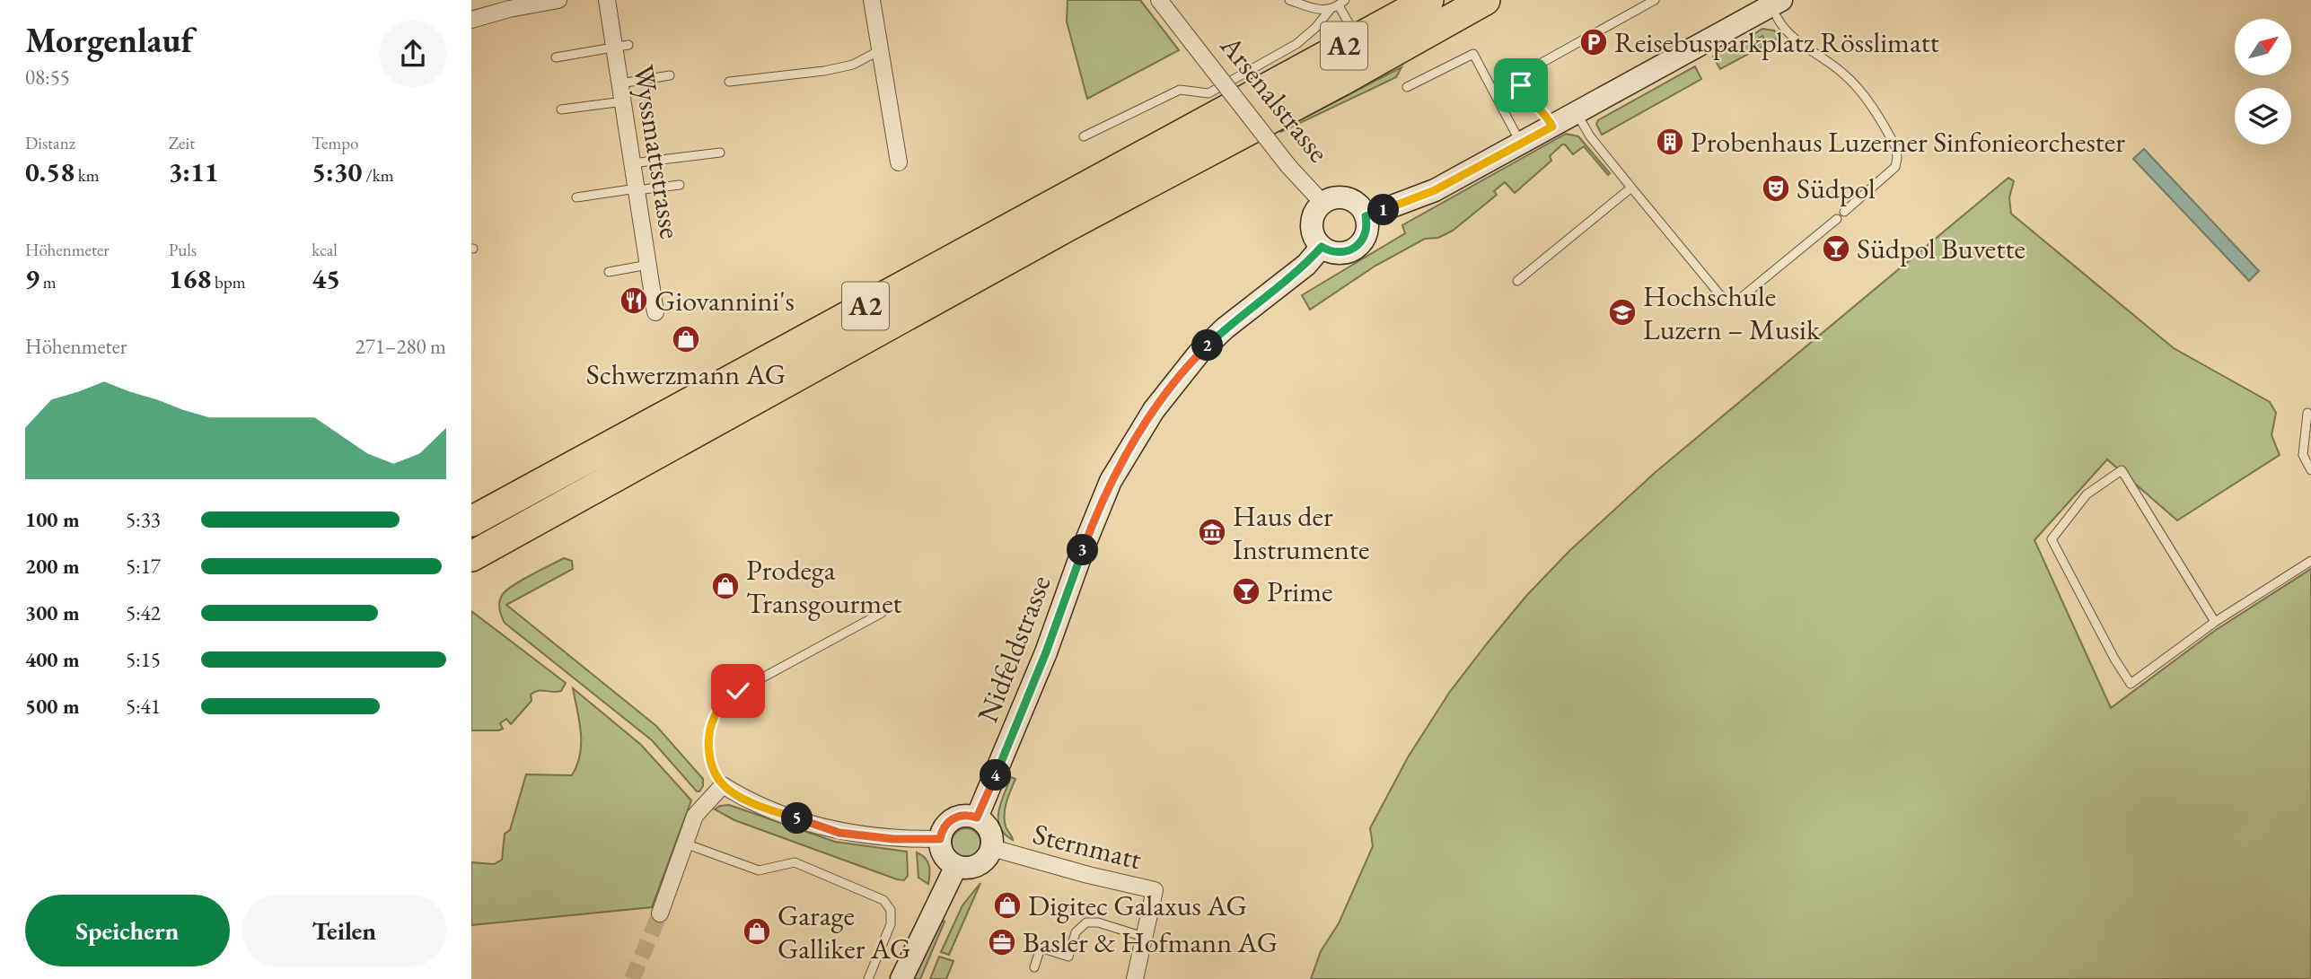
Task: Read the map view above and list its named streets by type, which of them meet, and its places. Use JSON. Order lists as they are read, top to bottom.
{
  "streets": {
    "highway": ["A2"],
    "street": [
      "Arsenalstrasse",
      "Wyssmattstrasse",
      "Nidfeldstrasse",
      "Sternmatt"
    ]
  },
  "crossings": [
    ["Arsenalstrasse", "Nidfeldstrasse"],
    ["Nidfeldstrasse", "Sternmatt"]
  ],
  "places": {
    "parking": ["Reisebusparkplatz Rösslimatt"],
    "building": ["Probenhaus Luzerner Sinfonieorchester"],
    "theatre": ["Südpol"],
    "bar": ["Südpol Buvette", "Prime"],
    "restaurant": ["Giovannini's"],
    "school or university": ["Hochschule Luzern – Musik"],
    "shop": [
      "Schwerzmann AG",
      "Prodega Transgourmet",
      "Digitec Galaxus AG",
      "Garage Galliker AG"
    ],
    "museum": ["Haus der Instrumente"],
    "office": ["Basler & Hofmann AG"]
  },
  "north": "top right",
  "page": {
    "heading": ["Morgenlauf", "08:55"],
    "stats": [
      ["Distanz", "0.58 km"],
      ["Zeit", "3:11"],
      ["Tempo", "5:30 /km"],
      ["Höhenmeter", "9 m"],
      ["Puls", "168 bpm"],
      ["kcal", "45"]
    ],
    "pins": [
      "1",
      "2",
      "3",
      "4",
      "5"
    ],
    "chart": ["Höhenmeter", "271–280 m"],
    "list": [
      {
        "name": "100 m",
        "note": "5:33"
      },
      {
        "name": "200 m",
        "note": "5:17"
      },
      {
        "name": "300 m",
        "note": "5:42"
      },
      {
        "name": "400 m",
        "note": "5:15"
      },
      {
        "name": "500 m",
        "note": "5:41"
      }
    ],
    "buttons": ["Speichern", "Teilen"]
  }
}
